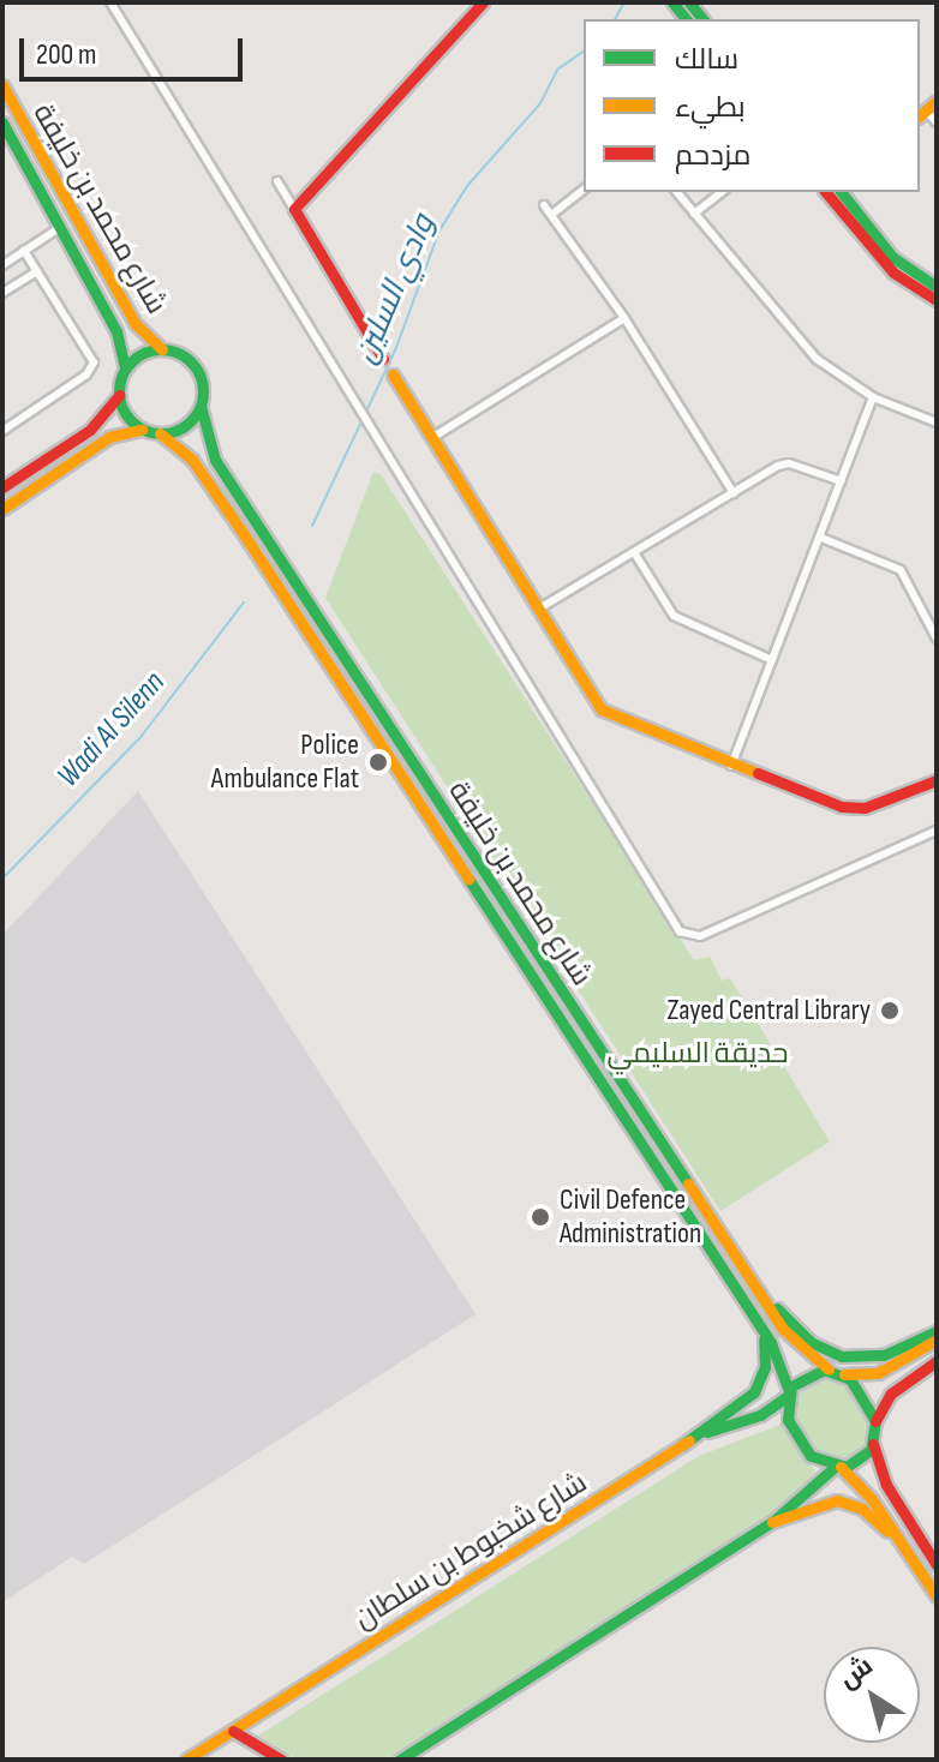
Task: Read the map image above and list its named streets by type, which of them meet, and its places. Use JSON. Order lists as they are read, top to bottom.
{
  "streets": {
    "main road": ["شارع محمد بن خليفة", "شارع شخبوط بن سلطان"]
  },
  "crossings": [
    ["شارع محمد بن خليفة", "شارع شخبوط بن سلطان"]
  ],
  "water": ["وادي السلين", "Wadi Al Silenn"],
  "parks": ["حديقة السليمي"],
  "places": ["Police Ambulance Flat", "Zayed Central Library", "Civil Defence Administration"],
  "legend": ["سالك", "بطيء", "مزدحم"],
  "scale_bar": "200 m",
  "north": "top left"
}
